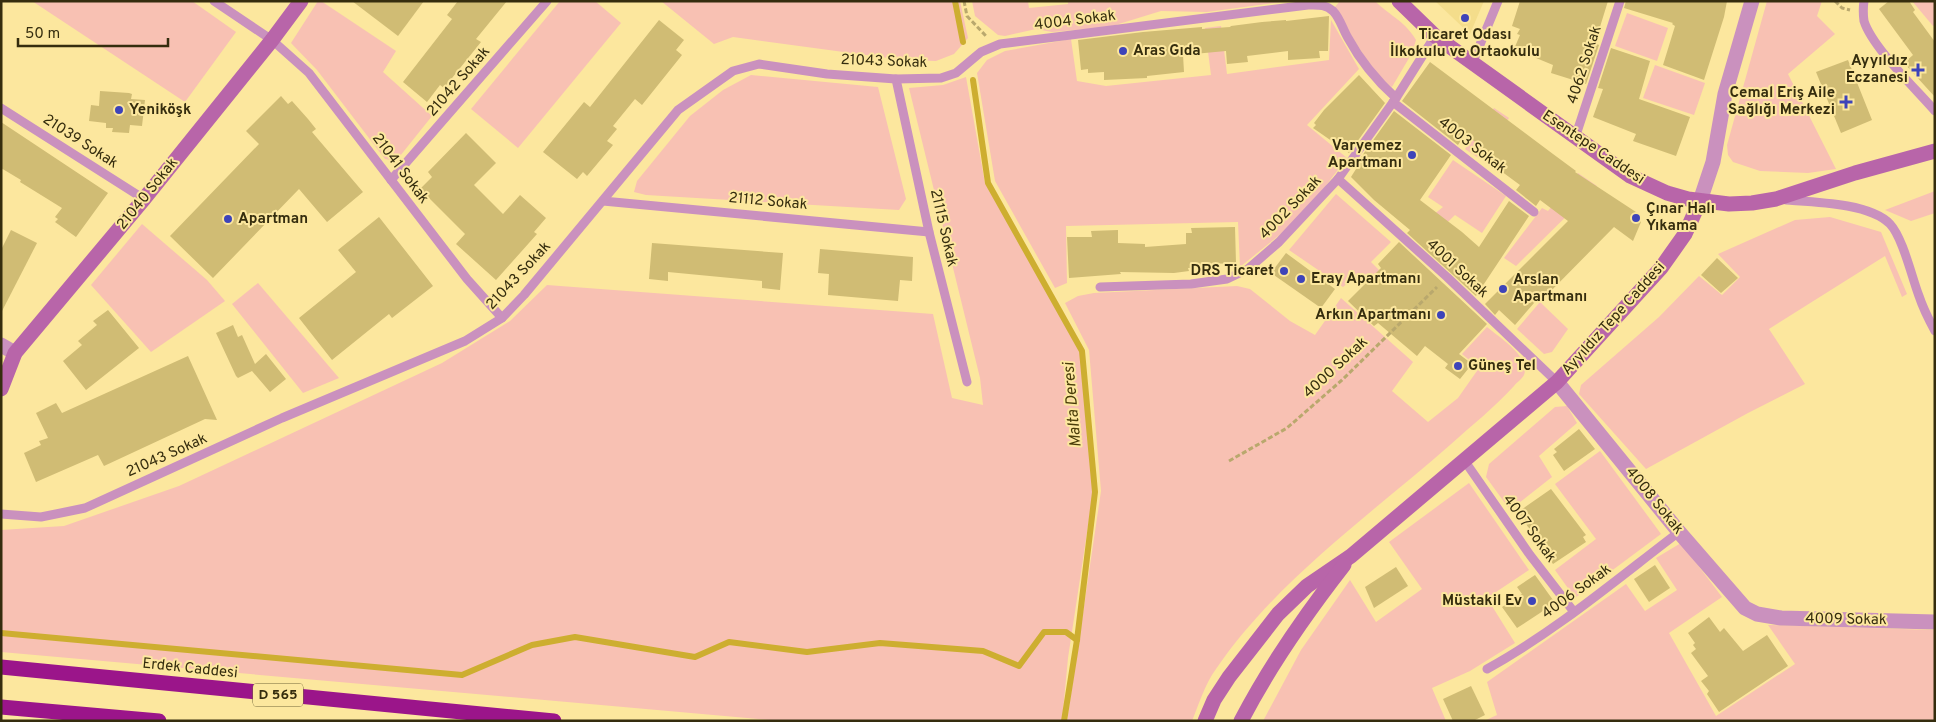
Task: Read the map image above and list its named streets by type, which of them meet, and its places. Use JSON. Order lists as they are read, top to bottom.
{
  "streets": {
    "highway": ["Erdek Caddesi", "D 565"],
    "main road": ["Esentepe Caddesi", "21040 Sokak", "Ayyıldız Tepe Caddesi"],
    "street": ["4008 Sokak", "4009 Sokak"],
    "lane": [
      "4004 Sokak",
      "21043 Sokak",
      "4062 Sokak",
      "21042 Sokak",
      "21039 Sokak",
      "4003 Sokak",
      "21041 Sokak",
      "21112 Sokak",
      "4002 Sokak",
      "21115 Sokak",
      "4001 Sokak",
      "4007 Sokak",
      "4006 Sokak"
    ],
    "path": ["4000 Sokak"]
  },
  "crossings": [
    ["4004 Sokak", "21043 Sokak"],
    ["4004 Sokak", "4003 Sokak"],
    ["4004 Sokak", "4002 Sokak"],
    ["21043 Sokak", "21041 Sokak"],
    ["21043 Sokak", "21112 Sokak"],
    ["21043 Sokak", "21115 Sokak"],
    ["4062 Sokak", "Esentepe Caddesi"],
    ["21042 Sokak", "21041 Sokak"],
    ["21039 Sokak", "21040 Sokak"],
    ["4003 Sokak", "4002 Sokak"],
    ["Esentepe Caddesi", "4002 Sokak"],
    ["Esentepe Caddesi", "Ayyıldız Tepe Caddesi"],
    ["21041 Sokak", "21040 Sokak"],
    ["21112 Sokak", "21115 Sokak"],
    ["4002 Sokak", "4001 Sokak"],
    ["4001 Sokak", "Ayyıldız Tepe Caddesi"],
    ["4001 Sokak", "4000 Sokak"],
    ["4001 Sokak", "4008 Sokak"],
    ["Ayyıldız Tepe Caddesi", "4008 Sokak"],
    ["Ayyıldız Tepe Caddesi", "4007 Sokak"],
    ["4008 Sokak", "4006 Sokak"],
    ["4008 Sokak", "4009 Sokak"],
    ["4007 Sokak", "4006 Sokak"]
  ],
  "water": ["Malta Deresi"],
  "places": {
    "other": [
      "Ticaret Odası İlkokulu ve Ortaokulu",
      "Aras Gıda",
      "Yeniköşk",
      "Varyemez Apartmanı",
      "Çınar Halı Yıkama",
      "Apartman",
      "DRS Ticaret",
      "Eray Apartmanı",
      "Arslan Apartmanı",
      "Arkın Apartmanı",
      "Güneş Tel",
      "Müstakil Ev"
    ],
    "health": ["Ayyıldız Eczanesi", "Cemal Eriş Aile Sağlığı Merkezi"]
  },
  "scale_bar": "50 m"
}
